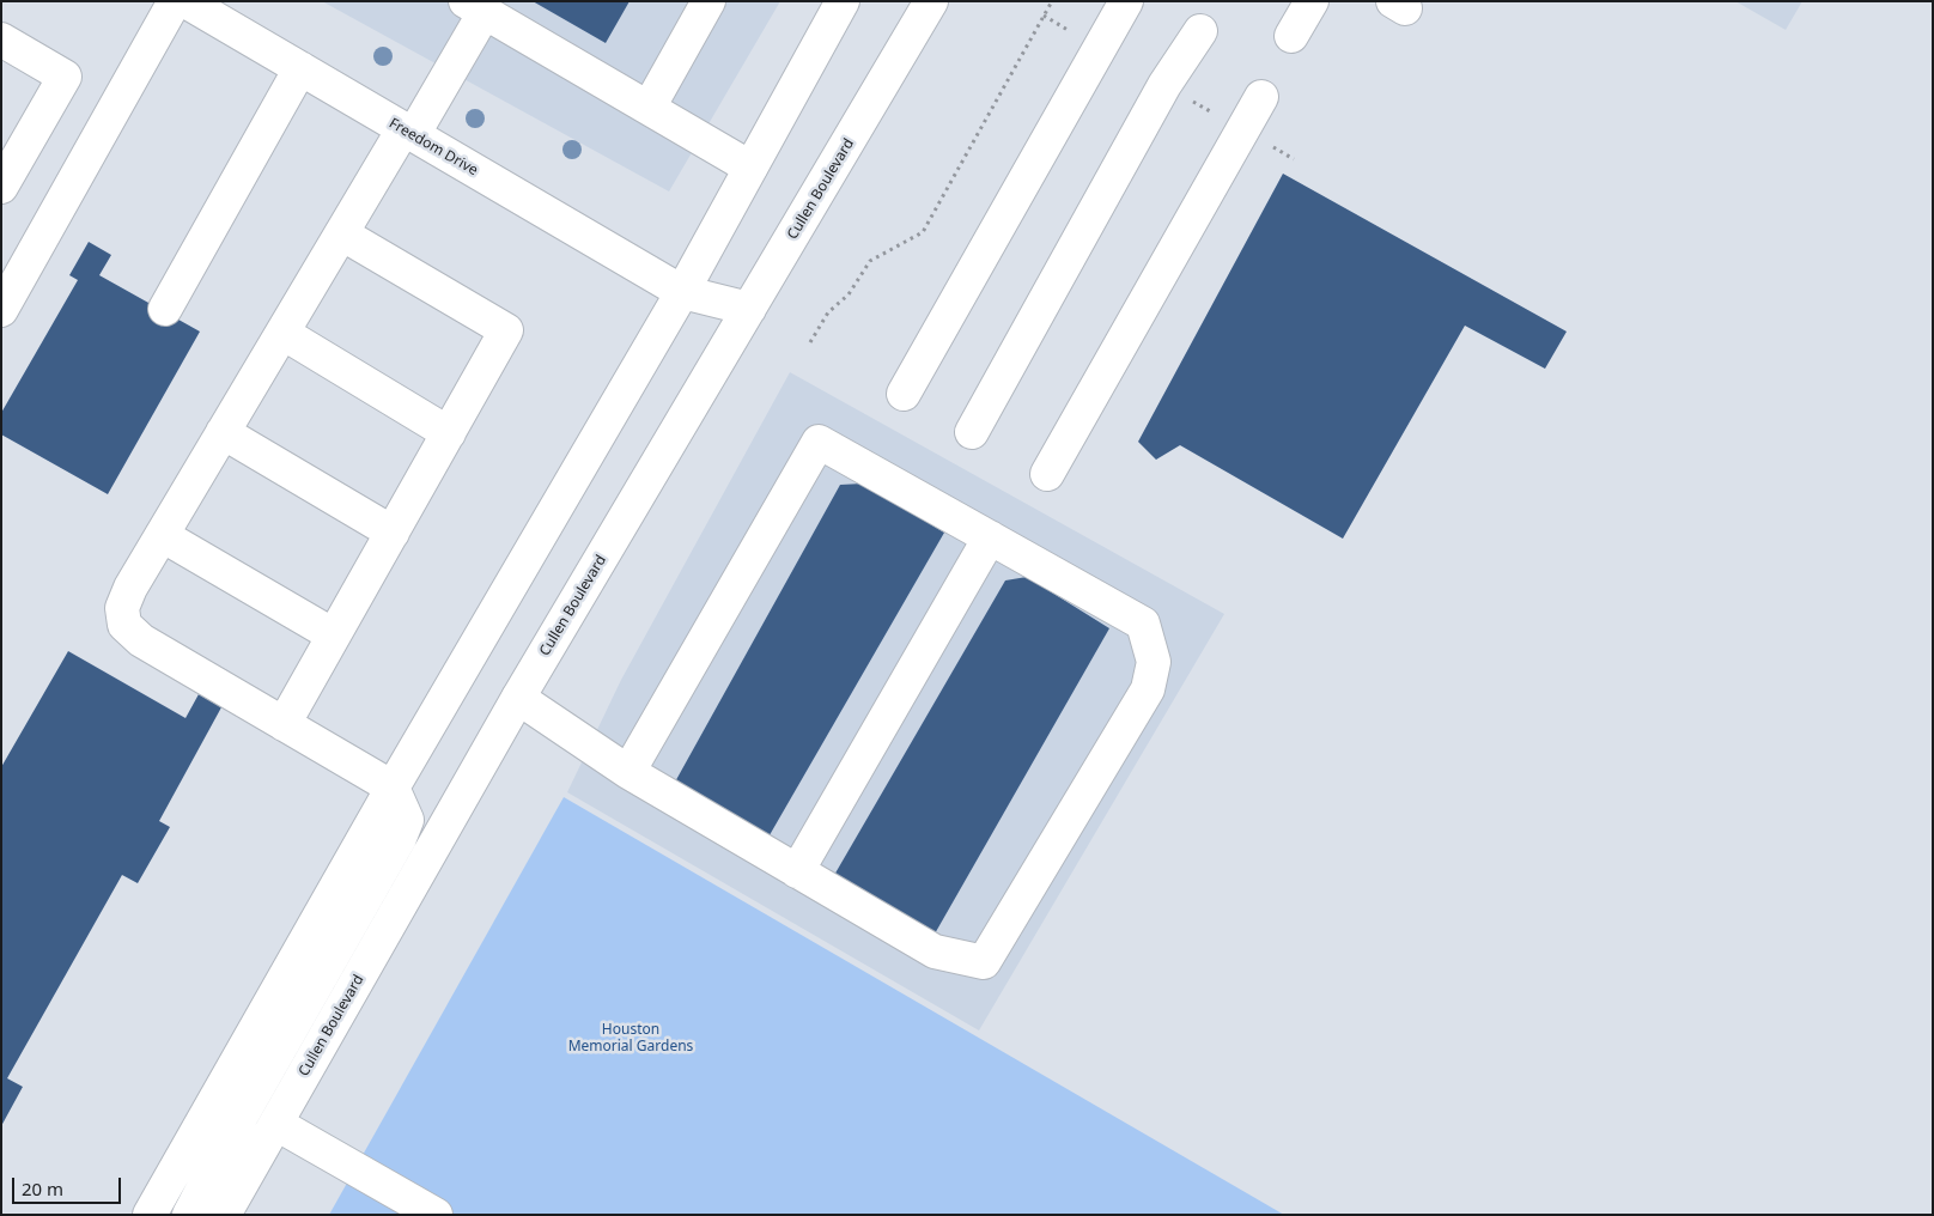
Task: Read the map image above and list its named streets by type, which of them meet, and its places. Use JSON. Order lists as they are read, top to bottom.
{
  "streets": {
    "main road": ["Freedom Drive", "Cullen Boulevard"]
  },
  "crossings": [
    ["Freedom Drive", "Cullen Boulevard"]
  ],
  "parks": ["Houston Memorial Gardens"],
  "scale_bar": "20 m"
}
